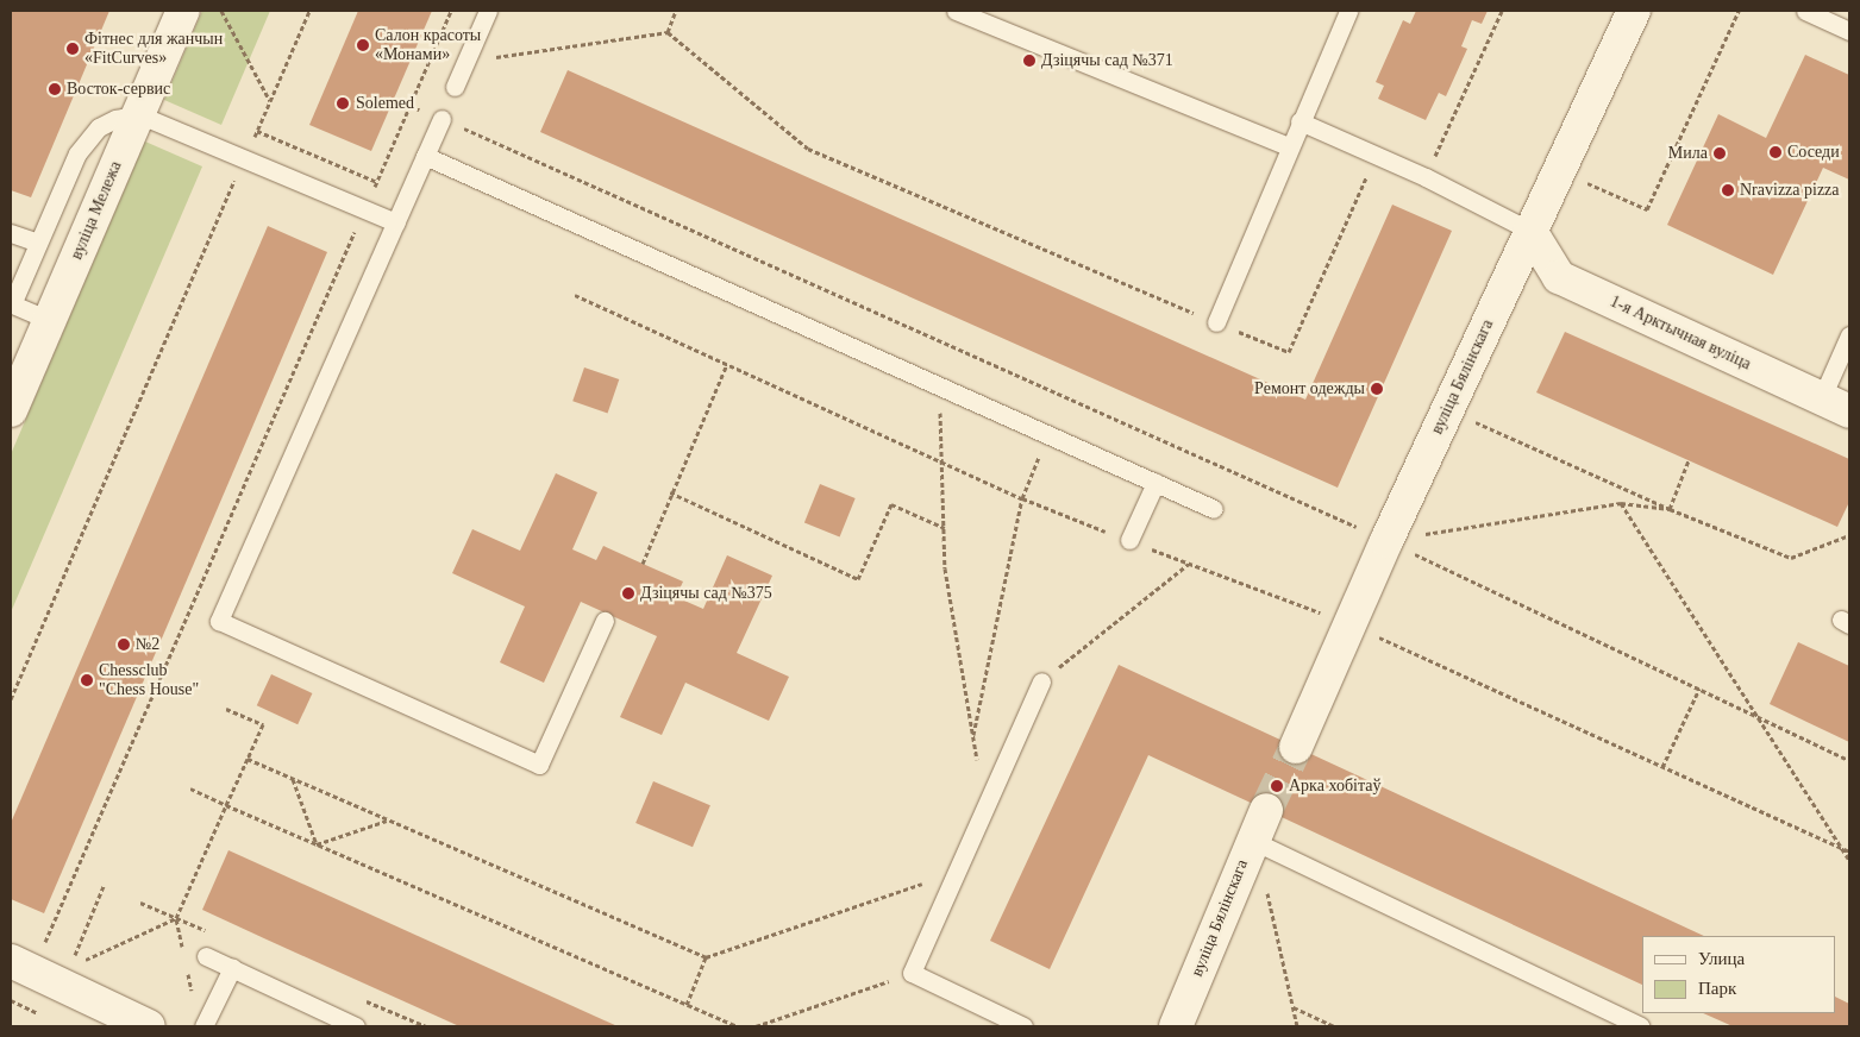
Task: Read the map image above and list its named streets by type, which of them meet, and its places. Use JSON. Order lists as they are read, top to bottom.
{
  "streets": {
    "street": ["вуліца Мележа", "1-я Арктычная вуліца", "вуліца Бялінскага"]
  },
  "crossings": [
    ["1-я Арктычная вуліца", "вуліца Бялінскага"]
  ],
  "places": [
    "Салон красоты «Монами»",
    "Фітнес для жанчын «FitCurves»",
    "Дзіцячы сад №371",
    "Восток-сервис",
    "Solemed",
    "Соседи",
    "Мила",
    "Nravizza pizza",
    "Ремонт одежды",
    "Дзіцячы сад №375",
    "№2",
    "Chessclub \"Chess House\"",
    "Арка хобітаў"
  ],
  "legend": ["Улица", "Парк"]
}
